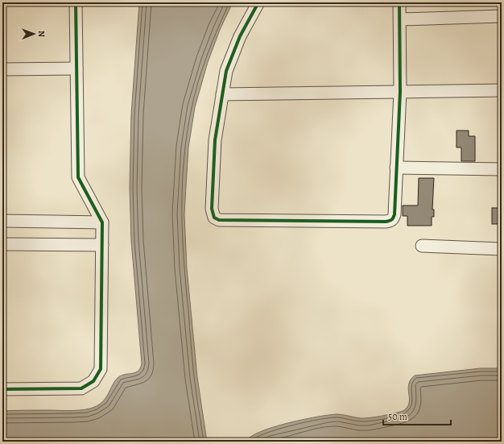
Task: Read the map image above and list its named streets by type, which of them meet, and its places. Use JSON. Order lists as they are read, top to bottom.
{
  "scale_bar": "50 m",
  "north": "right"
}
